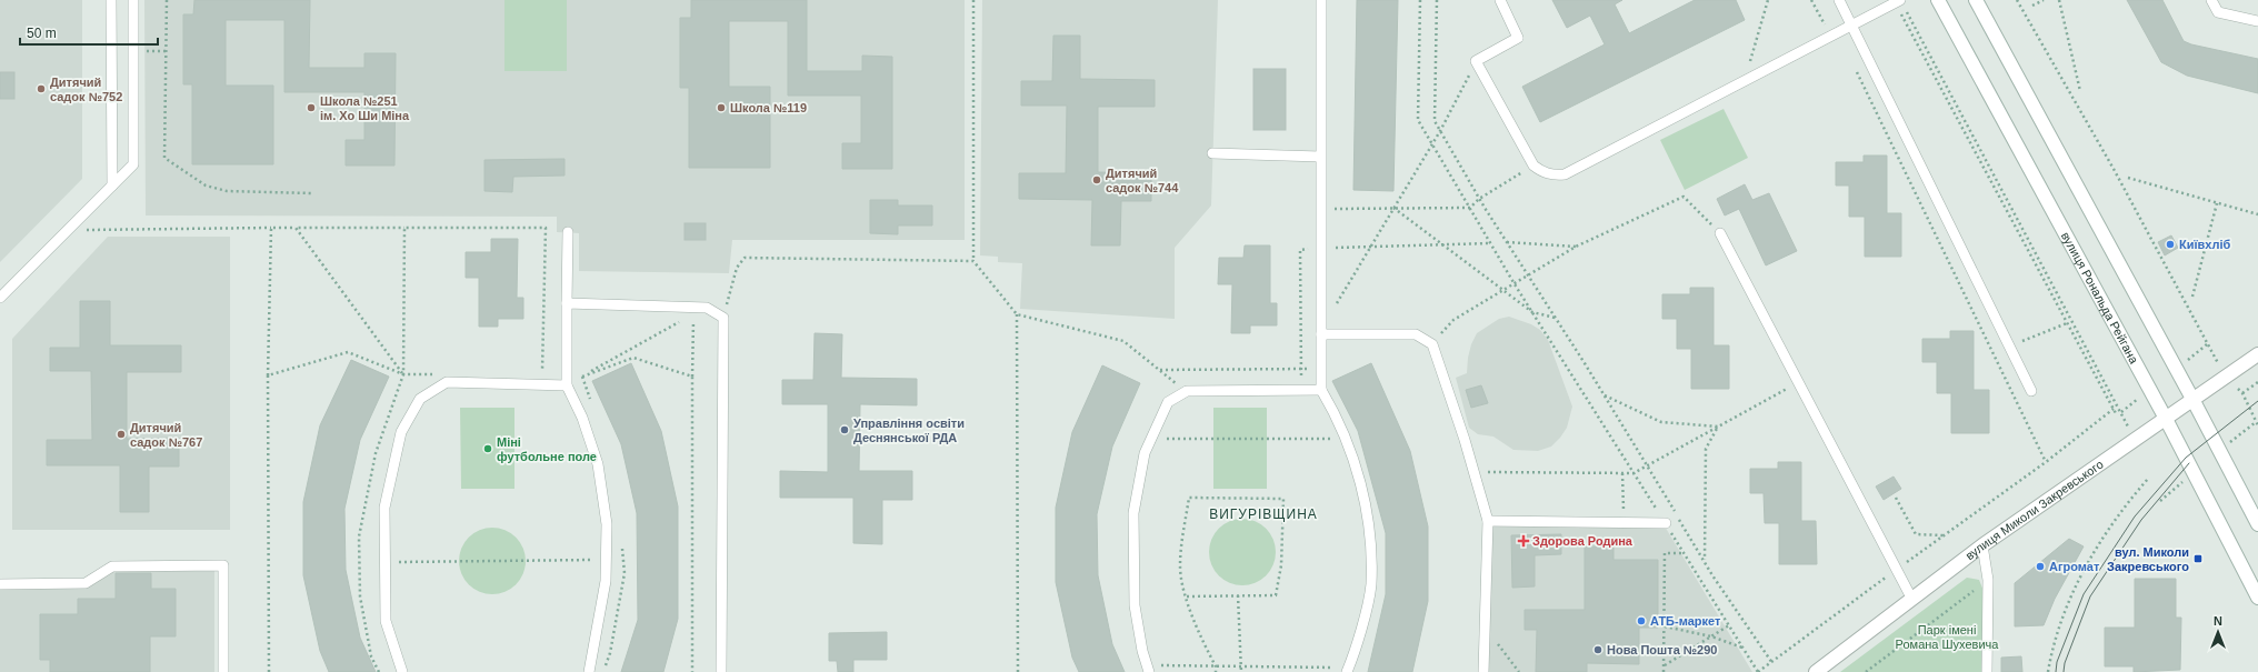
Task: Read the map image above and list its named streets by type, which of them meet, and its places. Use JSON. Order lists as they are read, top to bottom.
{
  "streets": {
    "main road": ["вулиця Рональда Рейгана", "вулиця Миколи Закревського"]
  },
  "crossings": [
    ["вулиця Рональда Рейгана", "вулиця Миколи Закревського"]
  ],
  "districts": ["ВИГУРІВЩИНА"],
  "parks": ["Парк імені Романа Шухевича"],
  "places": {
    "other": [
      "Дитячий садок №752",
      "Школа №251 ім. Хо Ши Міна",
      "Школа №119",
      "Дитячий садок №744",
      "Київхліб",
      "Управління освіти Деснянської РДА",
      "Дитячий садок №767",
      "Міні футбольне поле",
      "Агромат",
      "АТБ-маркет",
      "Нова Пошта №290"
    ],
    "health": ["Здорова Родина"],
    "transit": ["вул. Миколи Закревського"]
  },
  "scale_bar": "50 m",
  "north": "top"
}
